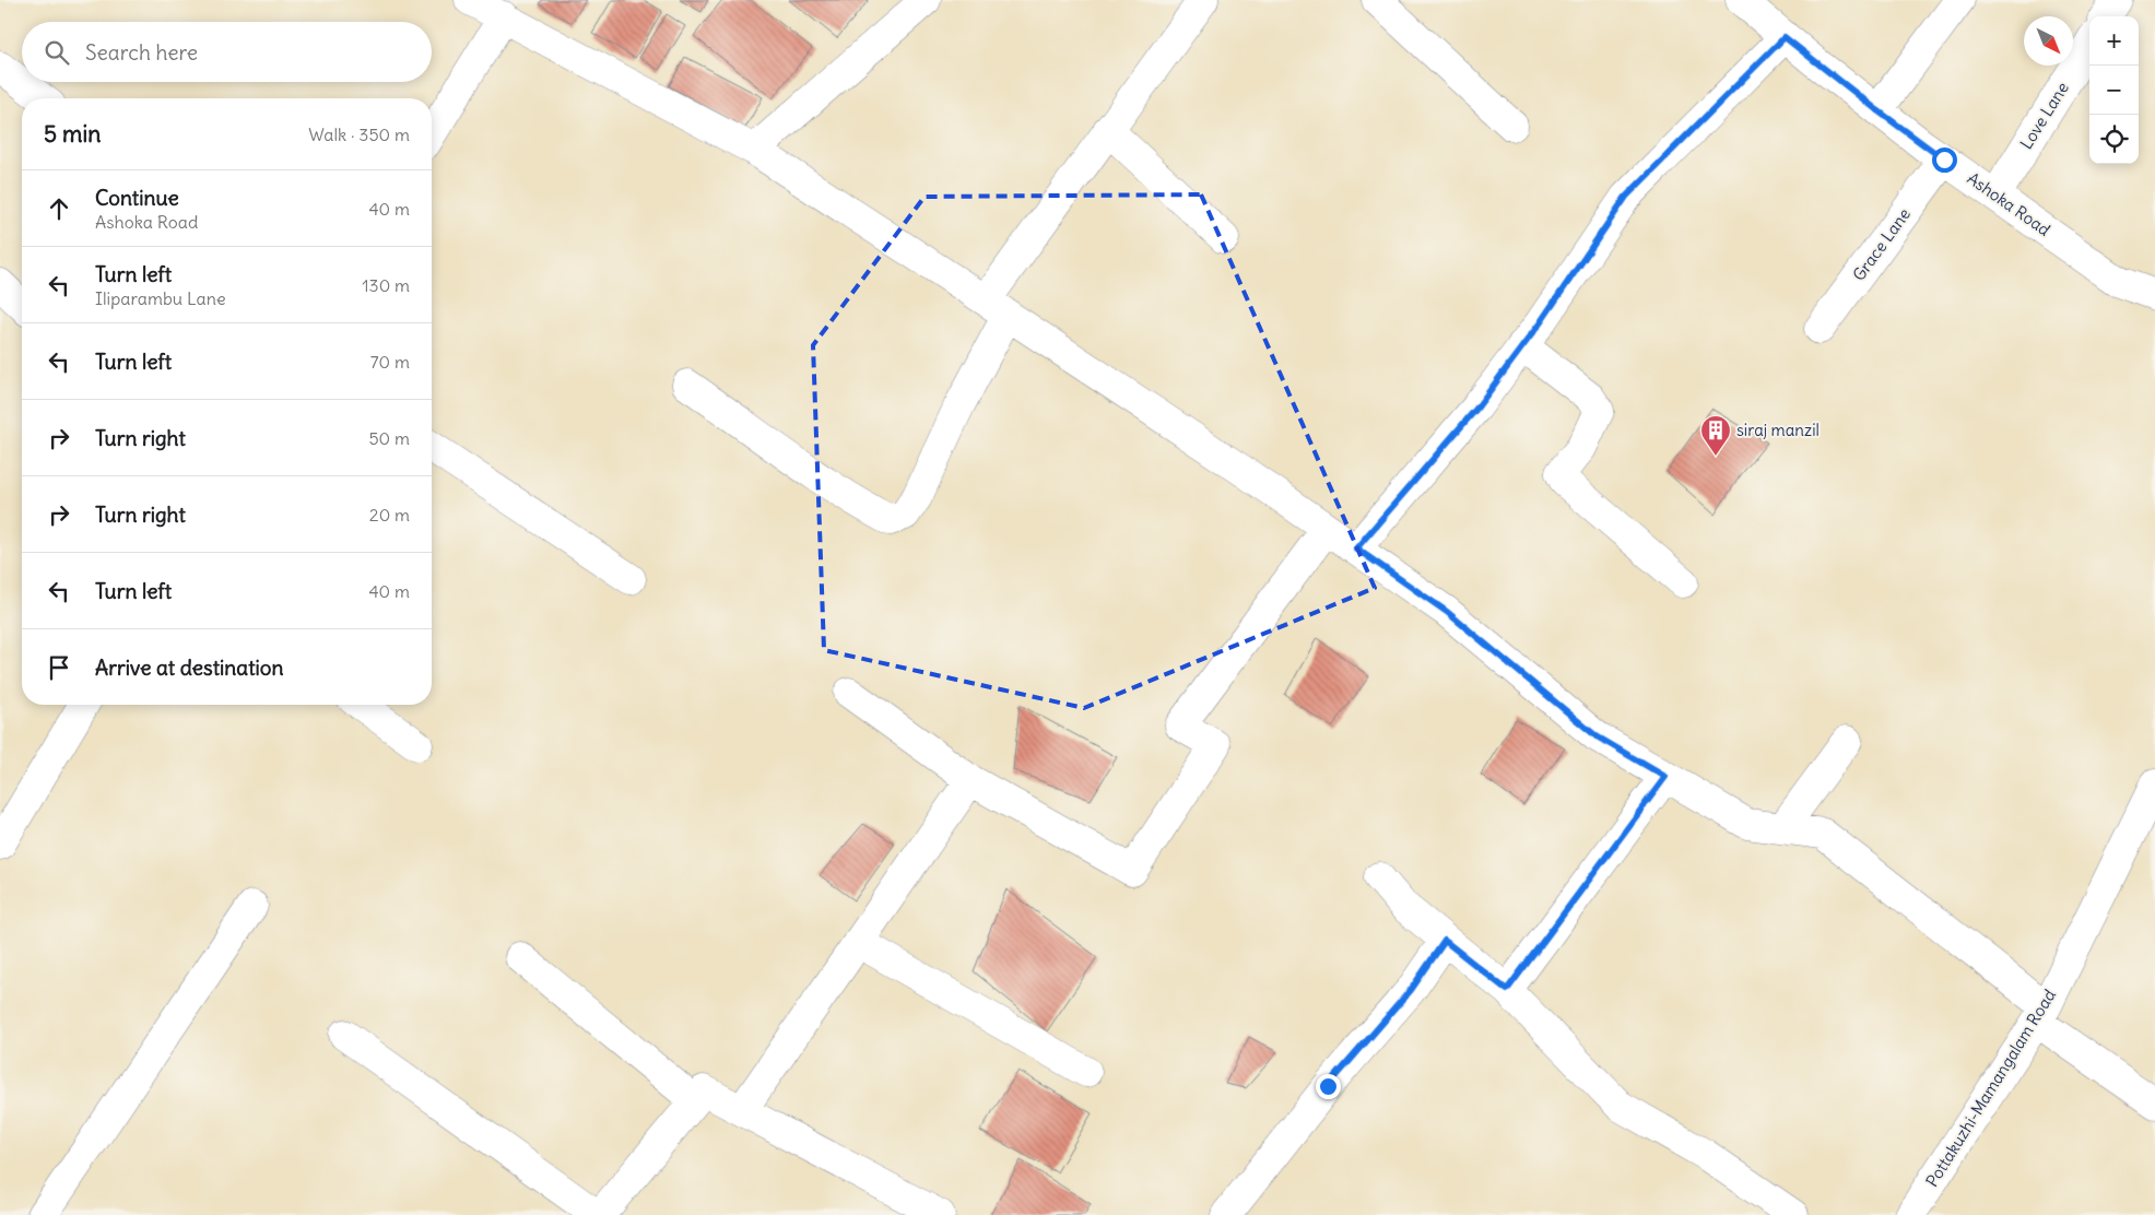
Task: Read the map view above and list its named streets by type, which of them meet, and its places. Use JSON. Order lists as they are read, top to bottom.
{
  "streets": {
    "street": [
      "Love Lane",
      "Ashoka Road",
      "Grace Lane",
      "Pottakuzhi-Mamangalam Road"
    ]
  },
  "crossings": [
    ["Love Lane", "Ashoka Road"],
    ["Ashoka Road", "Grace Lane"]
  ],
  "places": {
    "building": ["siraj manzil"]
  },
  "north": "bottom right",
  "page": {
    "map_buttons": ["+", "−"],
    "search": "Search here",
    "heading": ["5 min", "Walk · 350 m"],
    "list": [
      ["Continue", "Ashoka Road", "40 m"],
      ["Turn left", "Iliparambu Lane", "130 m"],
      ["Turn left", "70 m"],
      ["Turn right", "50 m"],
      ["Turn right", "20 m"],
      ["Turn left", "40 m"],
      "Arrive at destination"
    ]
  }
}
